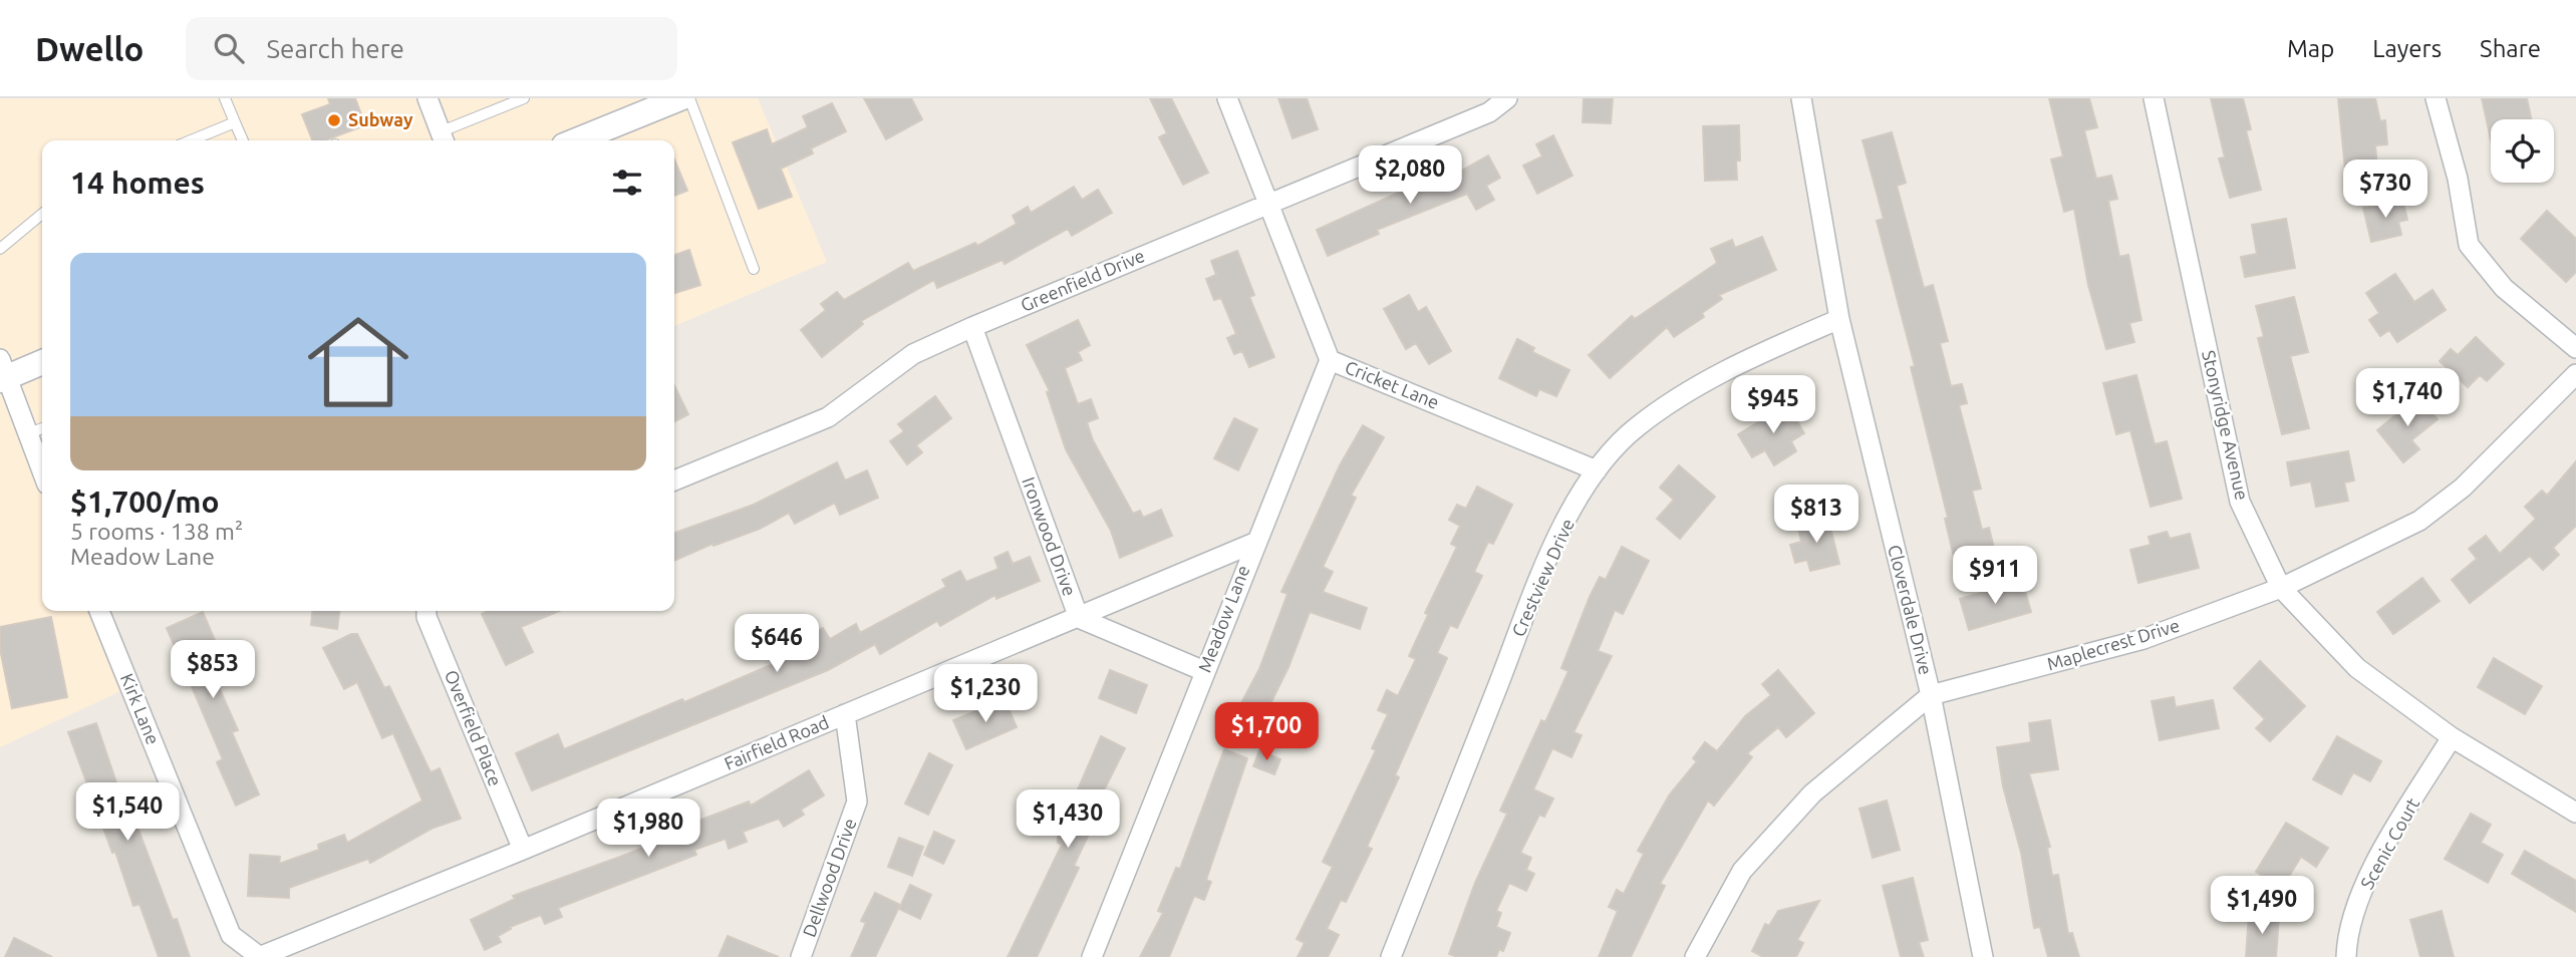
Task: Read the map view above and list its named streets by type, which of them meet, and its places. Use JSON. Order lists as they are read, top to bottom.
{
  "streets": {
    "street": [
      "Greenfield Drive",
      "Cricket Lane",
      "Stonyridge Avenue",
      "Ironwood Drive",
      "Crestview Drive",
      "Cloverdale Drive",
      "Meadow Lane",
      "Maplecrest Drive",
      "Kirk Lane",
      "Overfield Place",
      "Fairfield Road",
      "Scenic Court",
      "Dellwood Drive"
    ]
  },
  "crossings": [
    ["Greenfield Drive", "Cricket Lane"],
    ["Greenfield Drive", "Ironwood Drive"],
    ["Cricket Lane", "Crestview Drive"],
    ["Cricket Lane", "Meadow Lane"],
    ["Stonyridge Avenue", "Maplecrest Drive"],
    ["Stonyridge Avenue", "Scenic Court"],
    ["Ironwood Drive", "Meadow Lane"],
    ["Ironwood Drive", "Fairfield Road"],
    ["Crestview Drive", "Cloverdale Drive"],
    ["Cloverdale Drive", "Maplecrest Drive"],
    ["Meadow Lane", "Fairfield Road"],
    ["Kirk Lane", "Fairfield Road"],
    ["Overfield Place", "Fairfield Road"],
    ["Fairfield Road", "Dellwood Drive"]
  ],
  "places": ["Subway"],
  "page": {
    "header": "Dwello",
    "search": "Search here",
    "nav": ["Map", "Layers", "Share"],
    "heading": "14 homes",
    "price": [
      "$2,080",
      "$730",
      "$1,740",
      "$945",
      "$813",
      "$911",
      "$646",
      "$853",
      "$1,230",
      "$1,700",
      "$1,540",
      "$1,430",
      "$1,980",
      "$1,490"
    ],
    "list": [
      {
        "name": "$1,700/mo",
        "note": "5 rooms · 138 m² · Meadow Lane"
      }
    ]
  }
}
